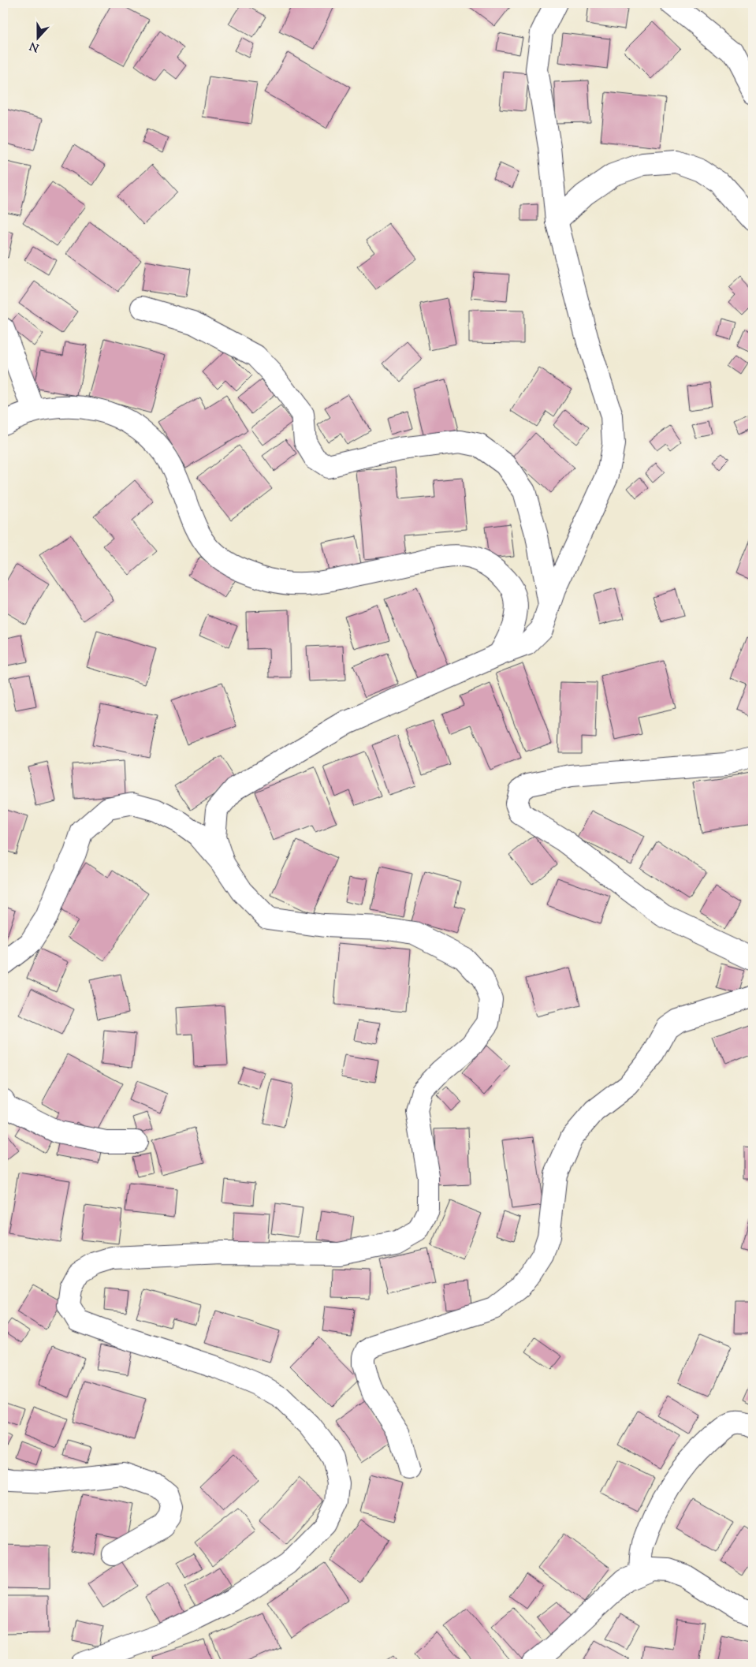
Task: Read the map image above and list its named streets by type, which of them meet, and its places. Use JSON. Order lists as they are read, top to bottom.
{
  "north": "bottom"
}
